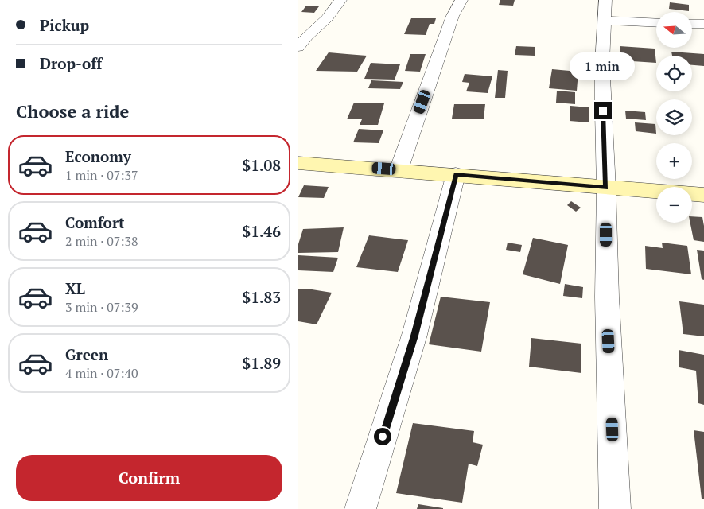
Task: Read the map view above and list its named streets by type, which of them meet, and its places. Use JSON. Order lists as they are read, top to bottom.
{
  "north": "left",
  "page": {
    "banner": ["Pickup", "Drop-off"],
    "map_buttons": ["+", "−"],
    "bubble": "1 min",
    "heading": "Choose a ride",
    "list": [
      {
        "name": "Economy",
        "note": "1 min · 07:37",
        "value": "$1.08"
      },
      {
        "name": "Comfort",
        "note": "2 min · 07:38",
        "value": "$1.46"
      },
      {
        "name": "XL",
        "note": "3 min · 07:39",
        "value": "$1.83"
      },
      {
        "name": "Green",
        "note": "4 min · 07:40",
        "value": "$1.89"
      }
    ],
    "buttons": "Confirm"
  }
}
